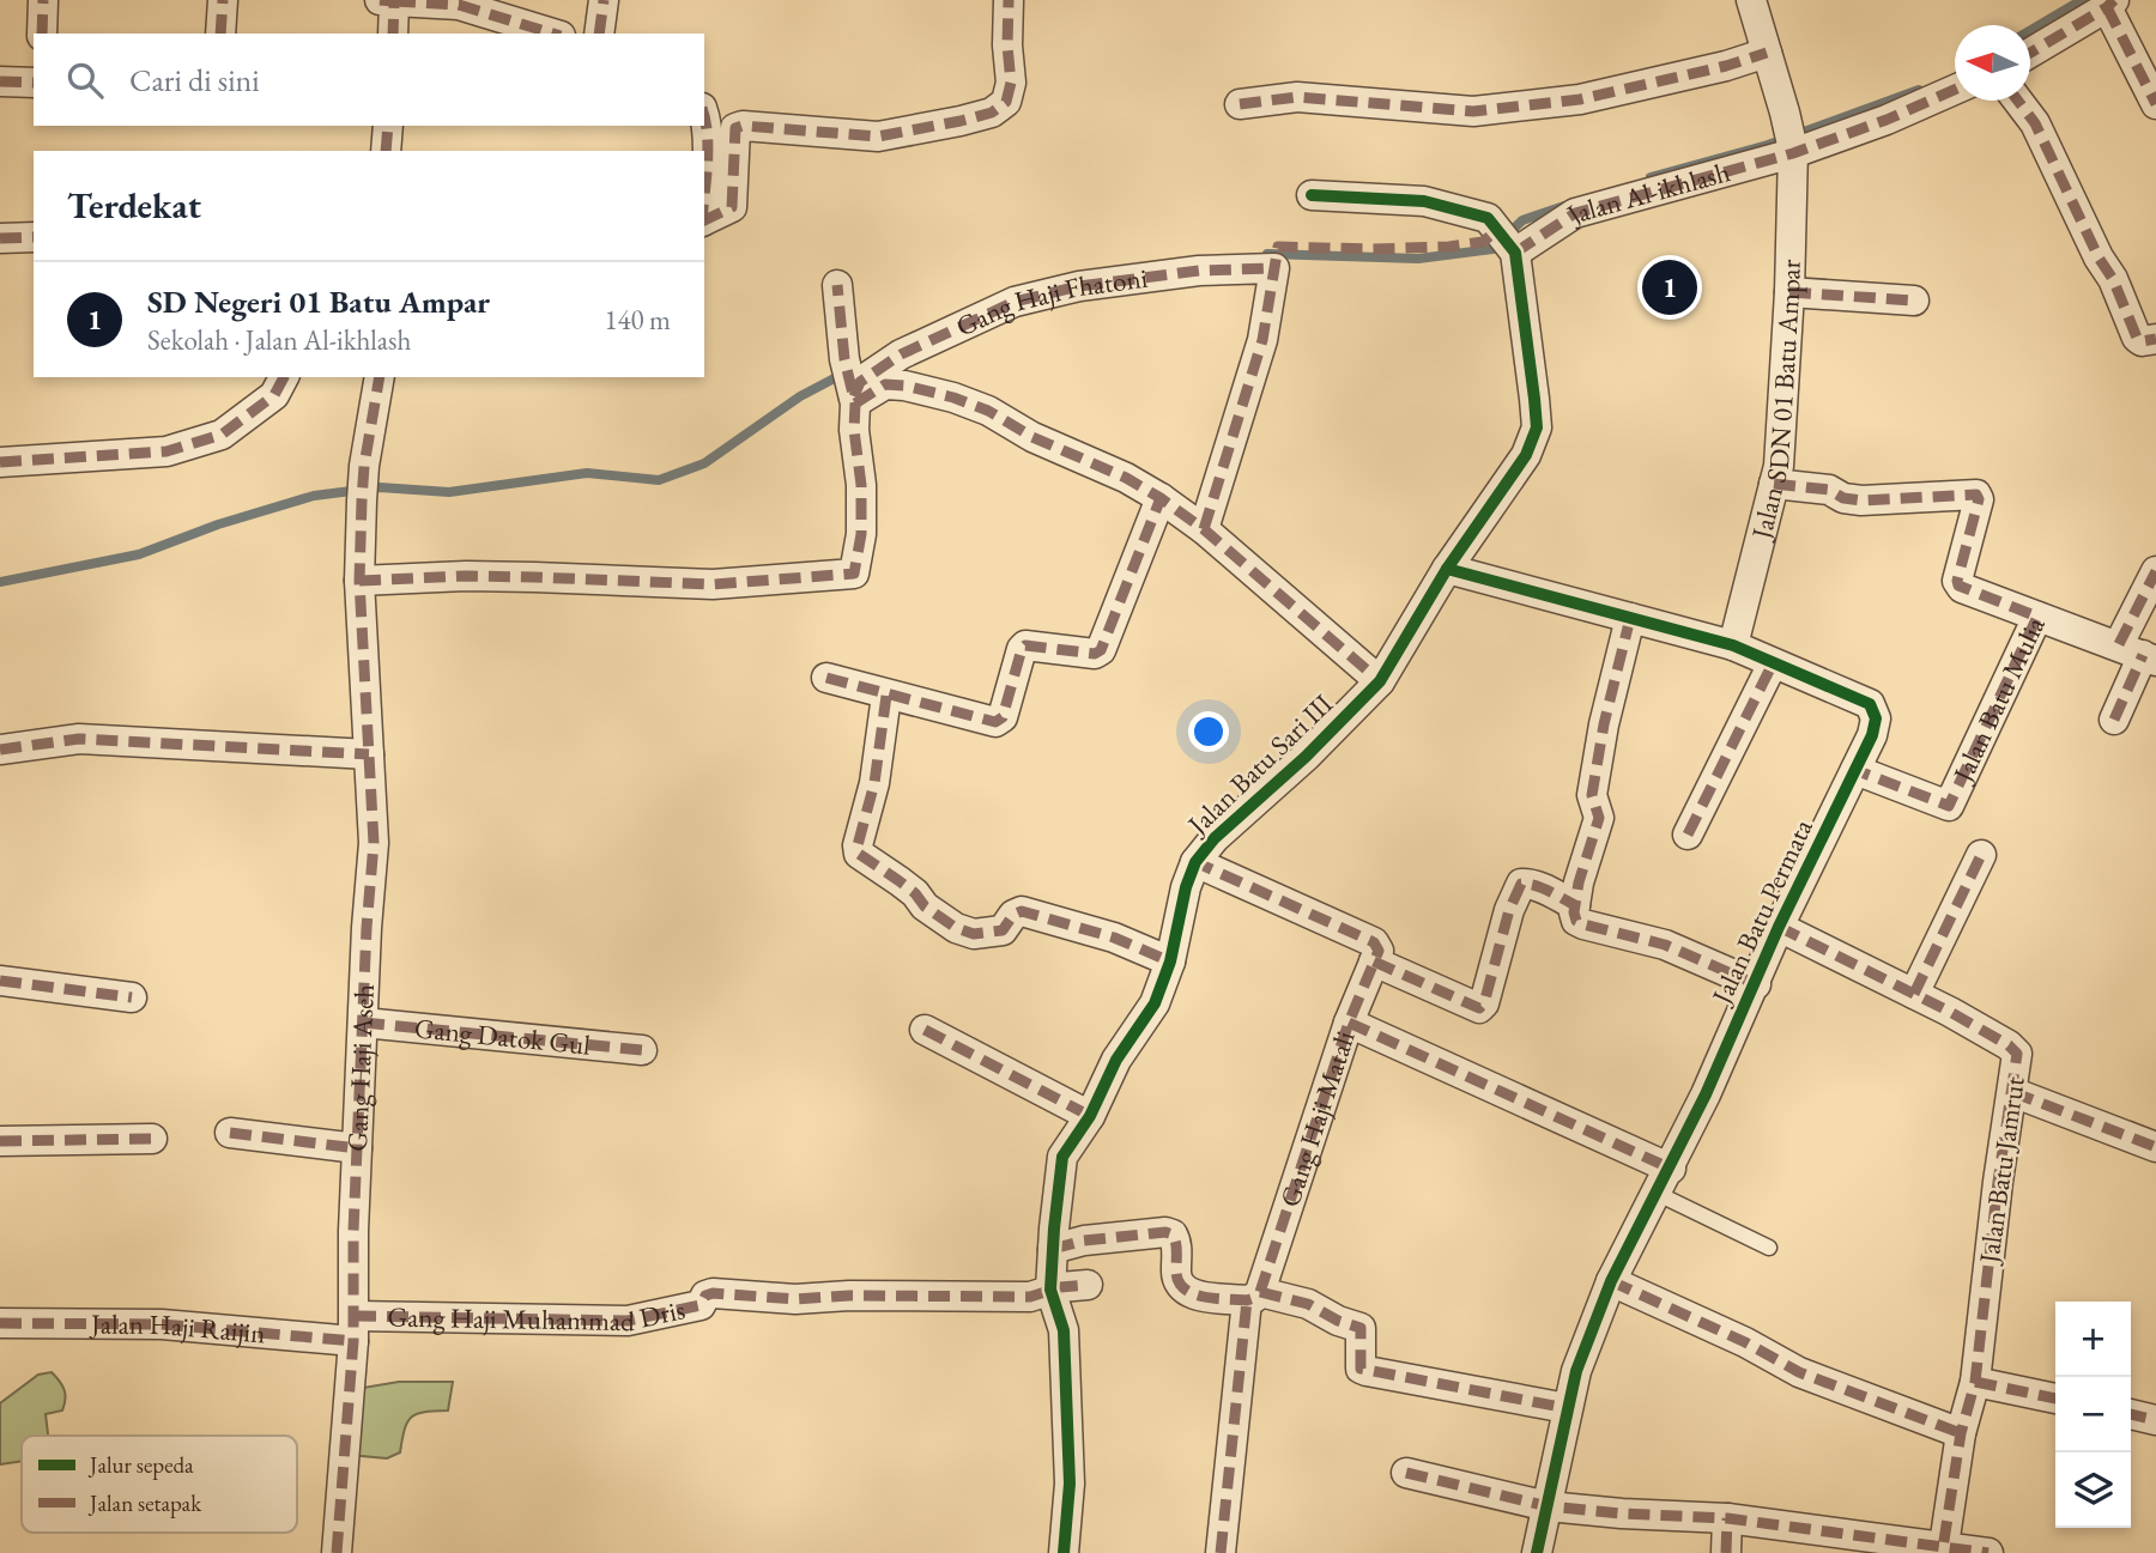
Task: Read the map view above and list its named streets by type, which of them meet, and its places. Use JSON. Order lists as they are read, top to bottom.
{
  "streets": {
    "street": [
      "Jalan Al-ikhlash",
      "Gang Haji Fhatoni",
      "Jalan SDN 01 Batu Ampar",
      "Jalan Batu Mulia",
      "Jalan Batu Sari III",
      "Jalan Batu Permata",
      "Gang Datok Gul",
      "Gang Haji Aseh",
      "Gang Haji Matali",
      "Jalan Batu Jamrut",
      "Gang Haji Muhammad Dris",
      "Jalan Haji Raijin"
    ]
  },
  "crossings": [
    ["Jalan Al-ikhlash", "Jalan SDN 01 Batu Ampar"],
    ["Jalan Al-ikhlash", "Jalan Batu Sari III"],
    ["Jalan SDN 01 Batu Ampar", "Jalan Batu Permata"],
    ["Jalan Batu Mulia", "Jalan Batu Permata"],
    ["Jalan Batu Sari III", "Jalan Batu Permata"],
    ["Jalan Batu Sari III", "Gang Haji Muhammad Dris"],
    ["Jalan Batu Permata", "Gang Haji Matali"],
    ["Jalan Batu Permata", "Jalan Batu Jamrut"],
    ["Gang Datok Gul", "Gang Haji Aseh"],
    ["Gang Haji Aseh", "Gang Haji Muhammad Dris"],
    ["Gang Haji Aseh", "Jalan Haji Raijin"],
    ["Gang Haji Muhammad Dris", "Jalan Haji Raijin"]
  ],
  "legend": ["Jalur sepeda", "Jalan setapak"],
  "north": "left",
  "page": {
    "search": "Cari di sini",
    "heading": "Terdekat",
    "pins": "1",
    "list": [
      {
        "mark": "1",
        "name": "SD Negeri 01 Batu Ampar",
        "note": "Sekolah · Jalan Al-ikhlash",
        "value": "140 m"
      }
    ],
    "map_buttons": ["+", "−"]
  }
}
